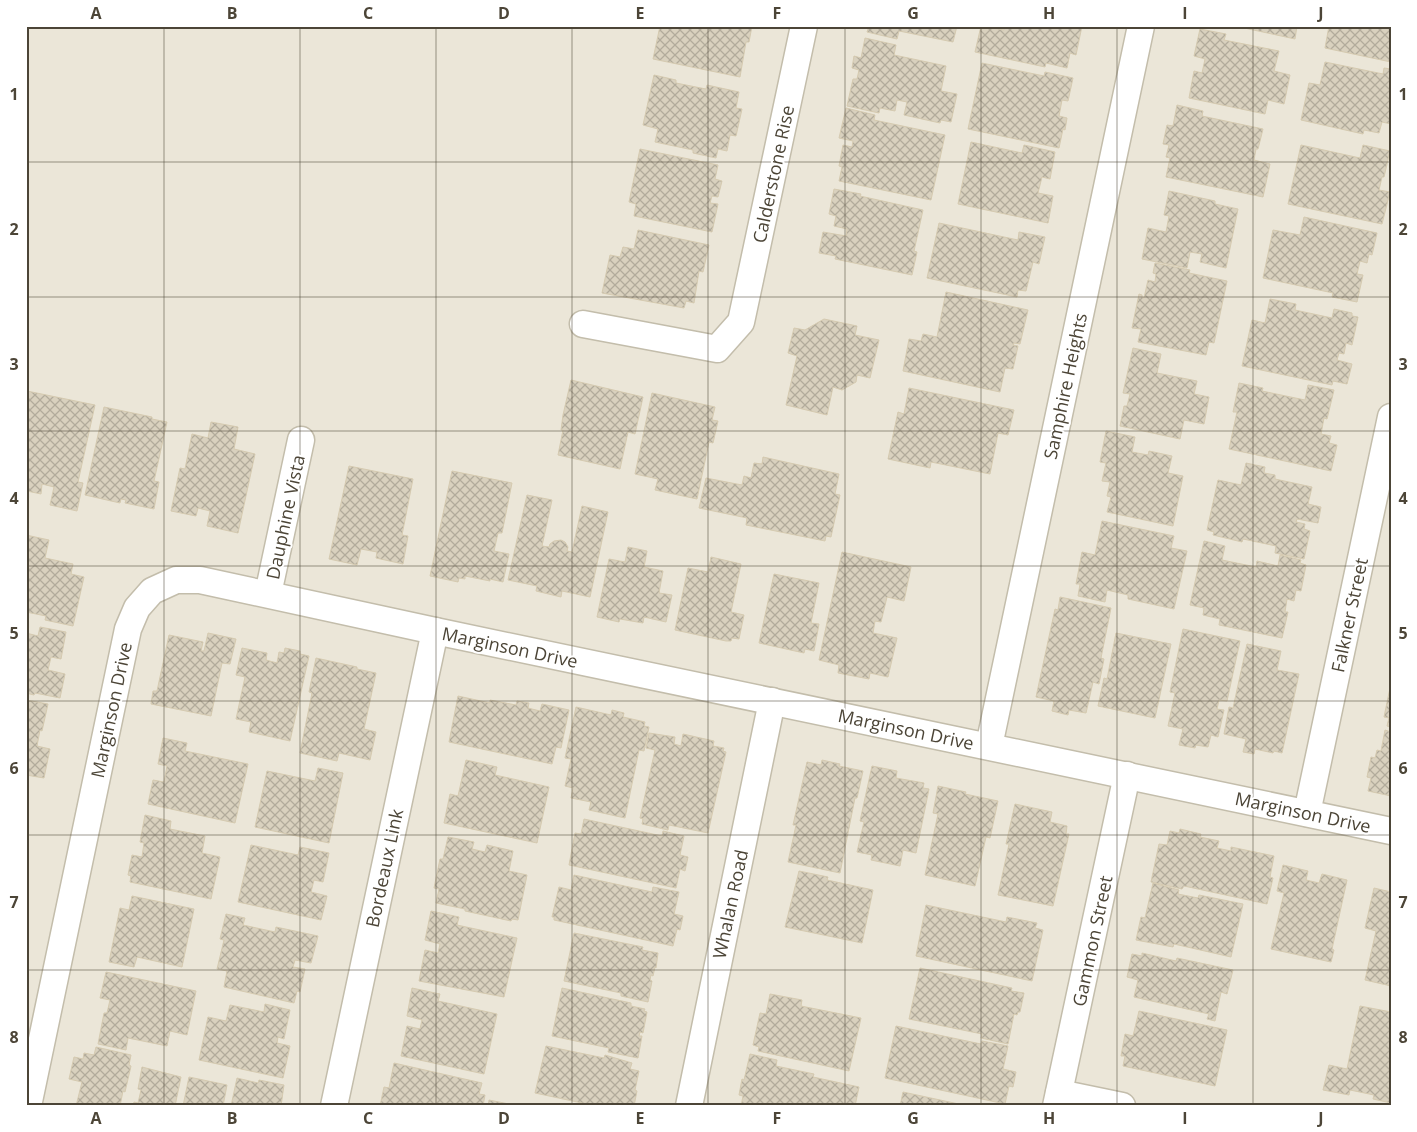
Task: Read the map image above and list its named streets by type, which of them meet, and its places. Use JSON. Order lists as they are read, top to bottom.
{
  "streets": {
    "street": [
      "Calderstone Rise",
      "Samphire Heights",
      "Dauphine Vista",
      "Falkner Street",
      "Marginson Drive",
      "Bordeaux Link",
      "Whalan Road",
      "Gammon Street"
    ]
  },
  "crossings": [
    ["Samphire Heights", "Marginson Drive"],
    ["Dauphine Vista", "Marginson Drive"],
    ["Falkner Street", "Marginson Drive"],
    ["Marginson Drive", "Bordeaux Link"],
    ["Marginson Drive", "Whalan Road"],
    ["Marginson Drive", "Gammon Street"]
  ],
  "grid": {
    "columns": [
      "A",
      "B",
      "C",
      "D",
      "E",
      "F",
      "G",
      "H",
      "I",
      "J"
    ],
    "rows": [
      "1",
      "2",
      "3",
      "4",
      "5",
      "6",
      "7",
      "8"
    ]
  }
}
